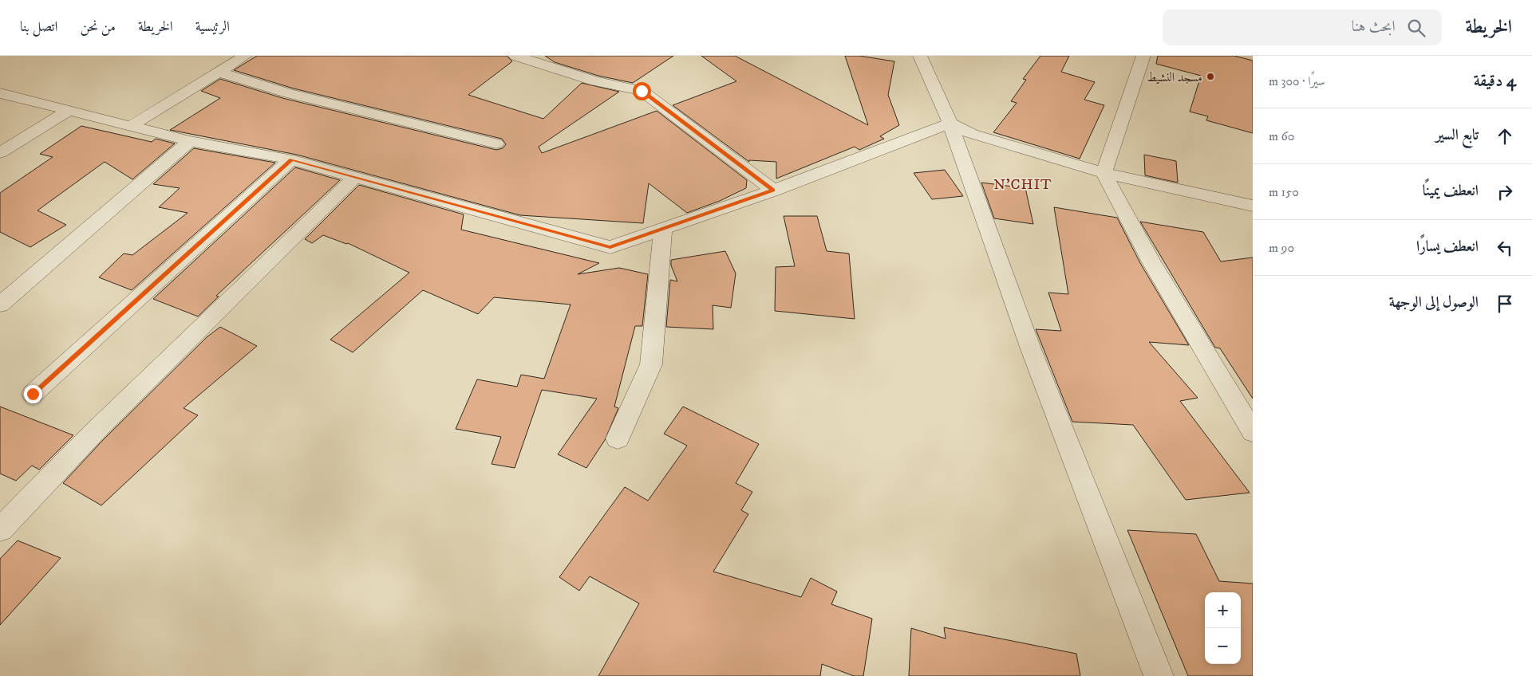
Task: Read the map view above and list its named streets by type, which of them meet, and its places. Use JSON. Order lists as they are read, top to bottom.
{
  "districts": ["N'CHIT"],
  "places": ["مسجد النشيط"],
  "page": {
    "header": "الخريطة",
    "search": "ابحث هنا",
    "nav": [
      "الرئيسية",
      "الخريطة",
      "من نحن",
      "اتصل بنا"
    ],
    "heading": ["4 دقيقة", "سيرًا · 300 m"],
    "list": [
      ["تابع السير", "60 m"],
      ["انعطف يمينًا", "150 m"],
      ["انعطف يسارًا", "90 m"],
      "الوصول إلى الوجهة"
    ],
    "map_buttons": ["+", "−"]
  }
}
